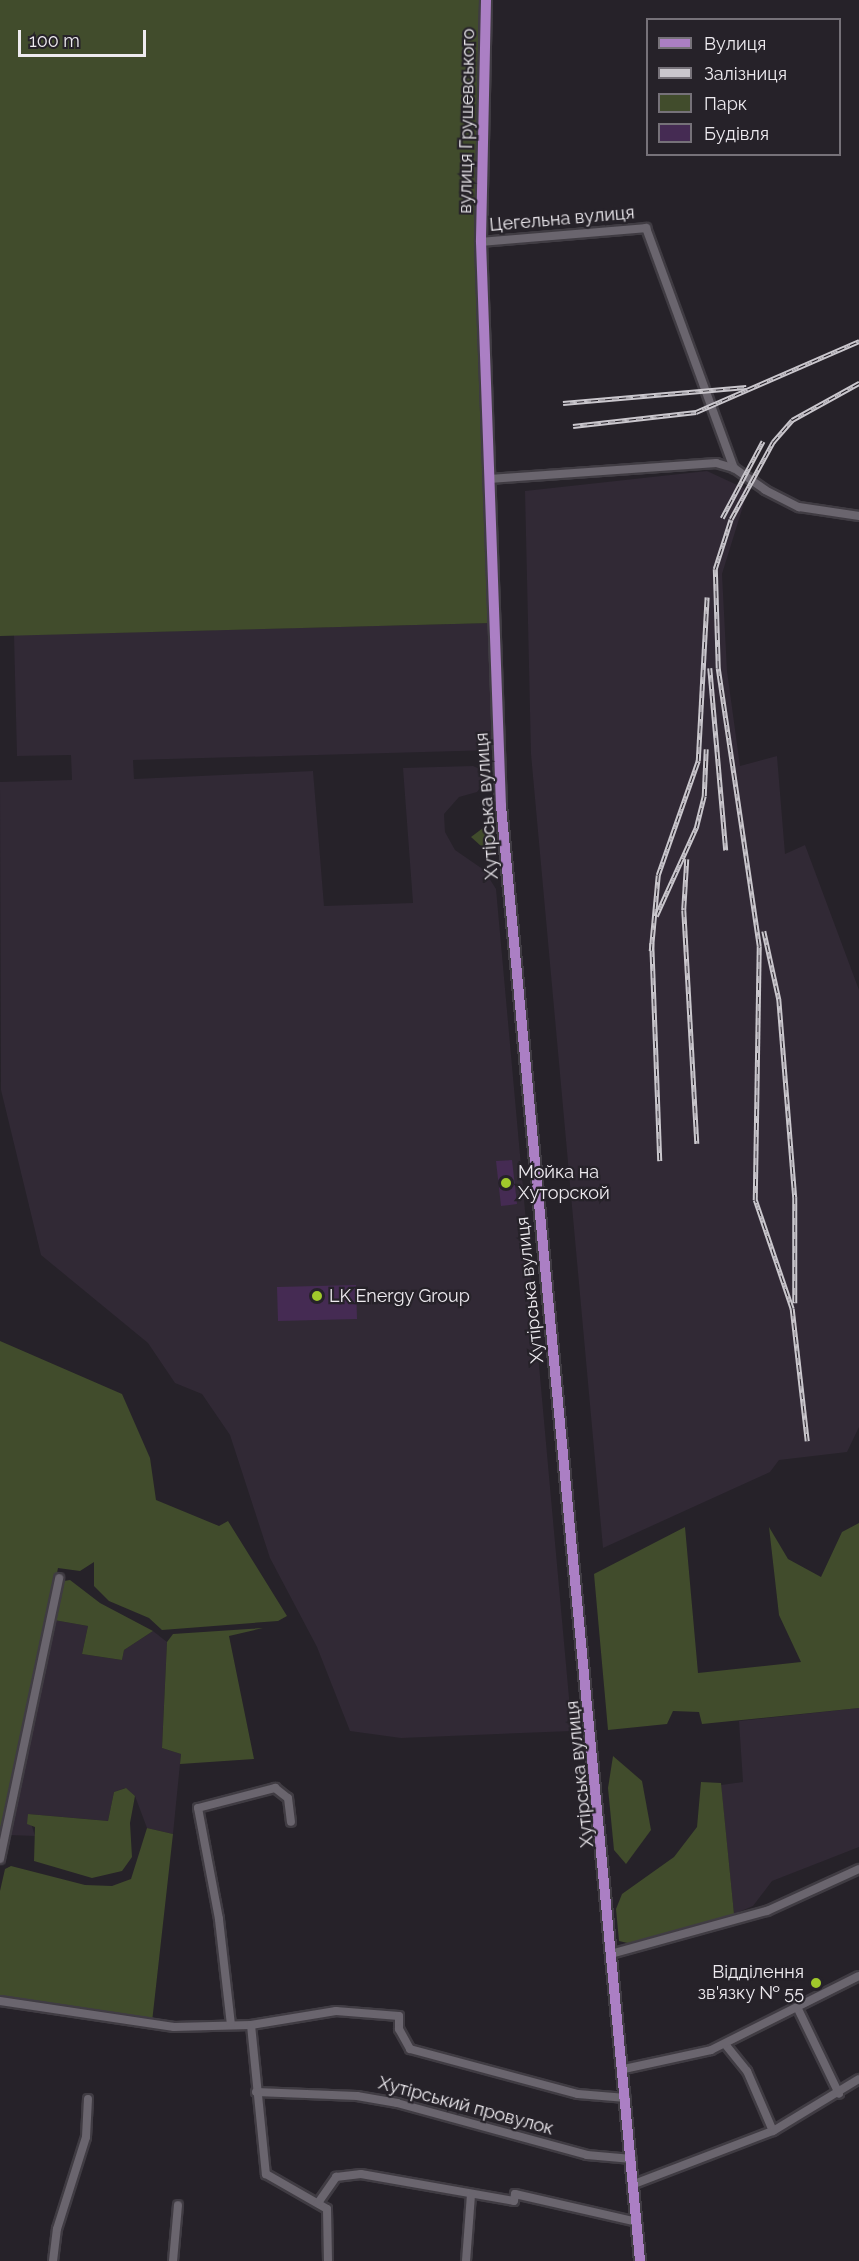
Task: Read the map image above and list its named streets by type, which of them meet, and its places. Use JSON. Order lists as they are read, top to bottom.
{
  "streets": {
    "main road": ["вулиця Грушевського", "Хутірська вулиця"],
    "street": ["Цегельна вулиця", "Хутірський провулок"]
  },
  "crossings": [
    ["вулиця Грушевського", "Цегельна вулиця"],
    ["вулиця Грушевського", "Хутірська вулиця"],
    ["Цегельна вулиця", "Хутірська вулиця"],
    ["Хутірська вулиця", "Хутірський провулок"]
  ],
  "places": ["Мойка на Хуторской", "LK Energy Group", "Відділення зв'язку № 55"],
  "legend": [
    "Вулиця",
    "Залізниця",
    "Парк",
    "Будівля"
  ],
  "scale_bar": "100 m"
}
